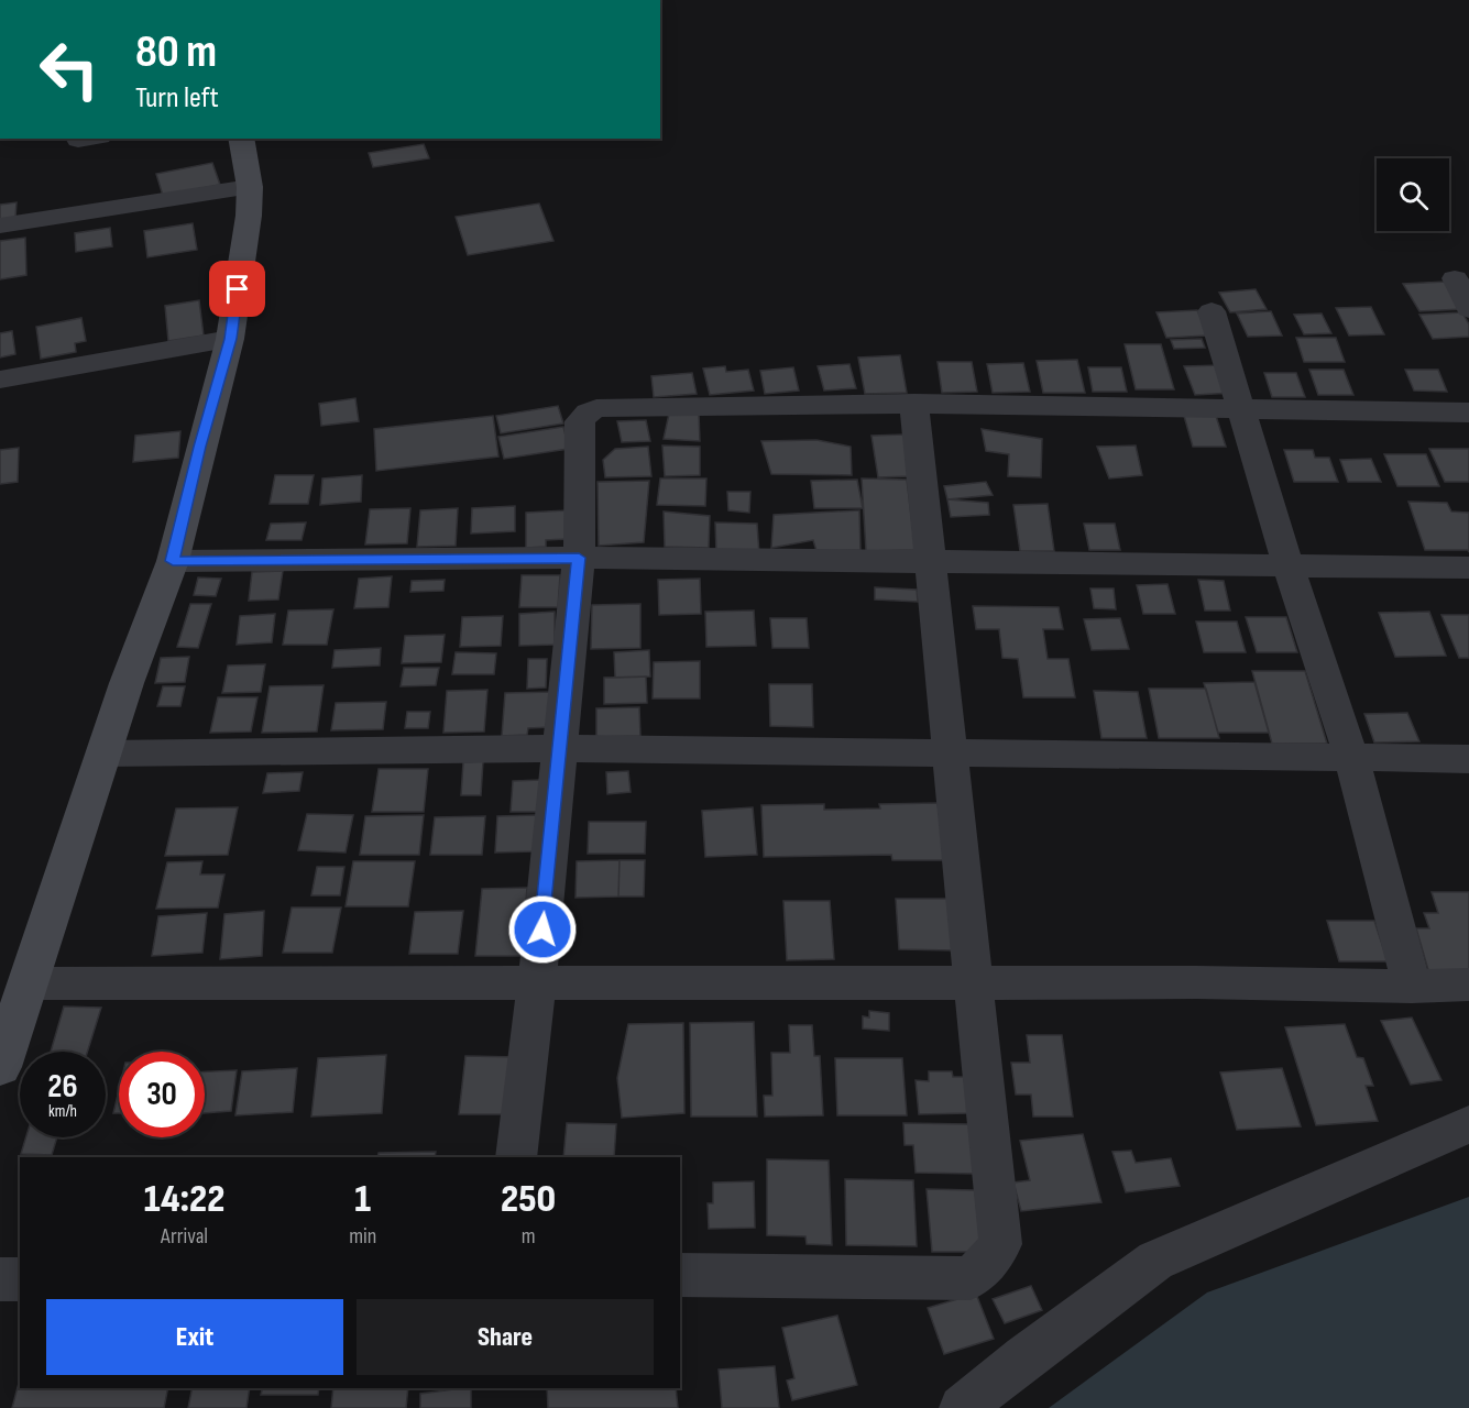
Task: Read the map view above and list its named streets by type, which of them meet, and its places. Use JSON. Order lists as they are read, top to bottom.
{
  "page": {
    "turn": ["80 m", "Turn left"],
    "speed": "26 km/h",
    "limit": "30",
    "eta": [
      "14:22",
      "Arrival",
      "1",
      "min",
      "250",
      "m"
    ],
    "buttons": ["Exit", "Share"]
  }
}
